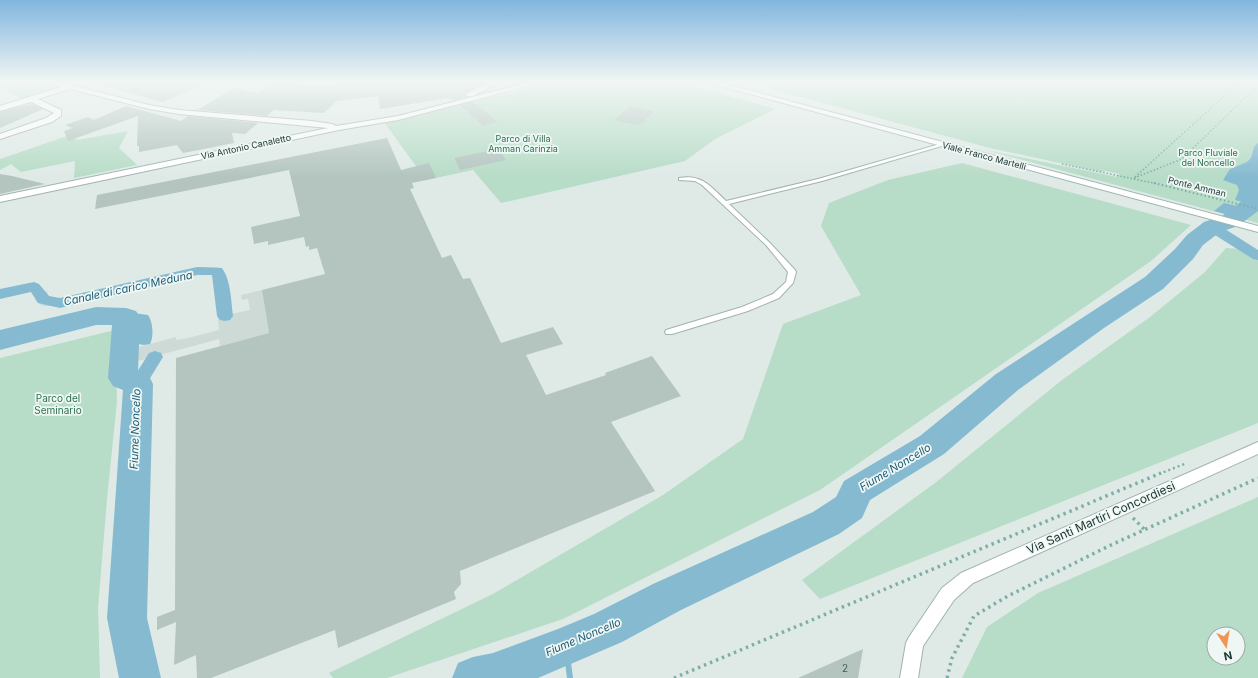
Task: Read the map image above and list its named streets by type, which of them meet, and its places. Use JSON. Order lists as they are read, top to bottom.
{
  "streets": {
    "street": ["Via Antonio Canaletto", "Viale Franco Martelli", "Via Santi Martiri Concordiesi"],
    "path": ["Ponte Amman"]
  },
  "water": ["Canale di carico Meduna", "Fiume Noncello"],
  "parks": ["Parco di Villa Amman Carinzia", "Parco Fluviale del Noncello", "Parco del Seminario"],
  "house_numbers": ["2"],
  "north": "bottom"
}
